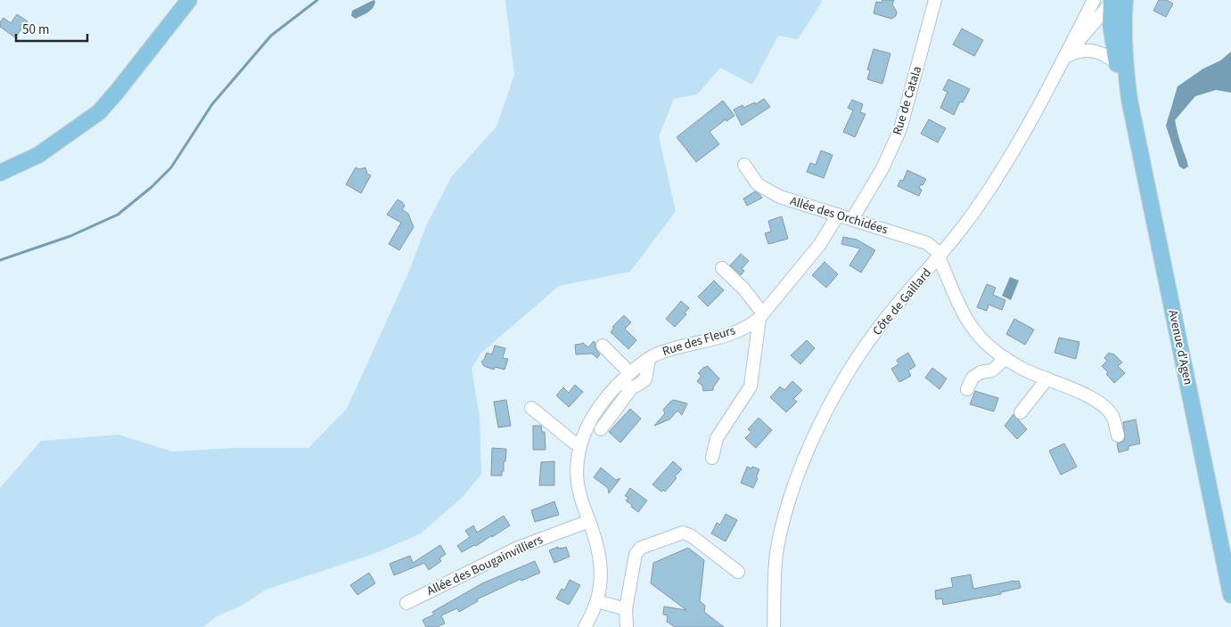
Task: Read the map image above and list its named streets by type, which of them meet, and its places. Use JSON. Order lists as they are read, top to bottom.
{
  "streets": {
    "main road": ["Avenue d'Agen"],
    "street": [
      "Rue de Catala",
      "Allée des Orchidées",
      "Côte de Gaillard",
      "Rue des Fleurs",
      "Allée des Bougainvilliers"
    ]
  },
  "crossings": [
    ["Rue de Catala", "Allée des Orchidées"],
    ["Allée des Orchidées", "Côte de Gaillard"],
    ["Allée des Orchidées", "Rue des Fleurs"],
    ["Rue des Fleurs", "Allée des Bougainvilliers"]
  ],
  "scale_bar": "50 m"
}
